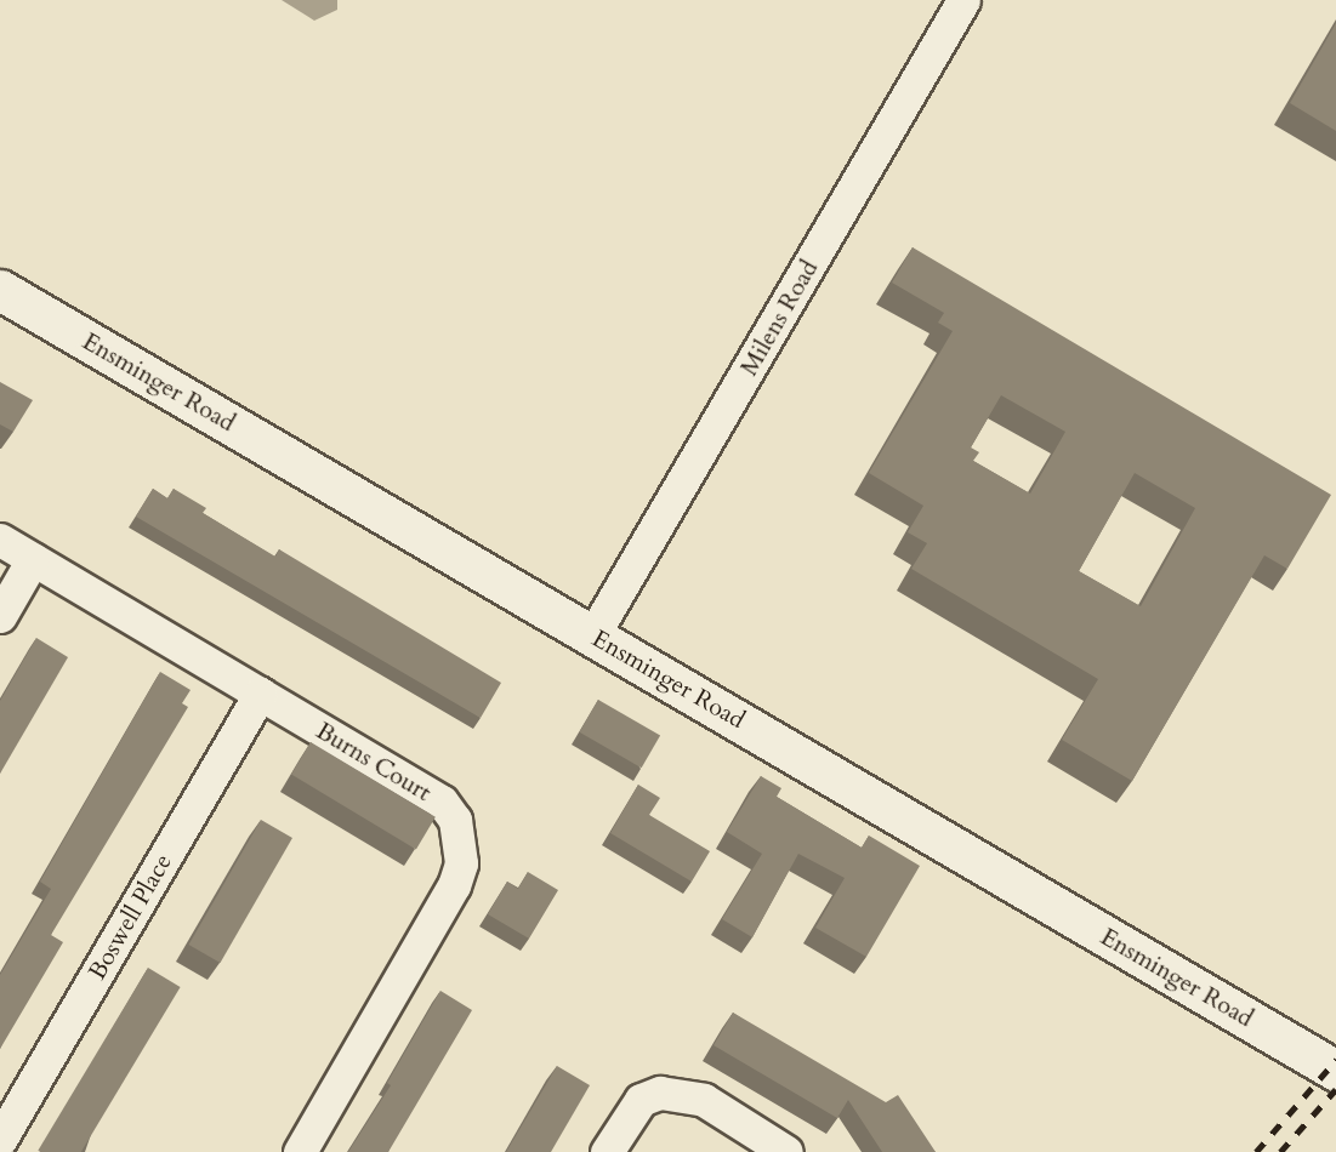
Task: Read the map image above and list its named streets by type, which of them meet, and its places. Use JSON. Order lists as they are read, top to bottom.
{
  "streets": {
    "street": [
      "Milens Road",
      "Ensminger Road",
      "Burns Court",
      "Boswell Place"
    ]
  },
  "crossings": [
    ["Milens Road", "Ensminger Road"],
    ["Burns Court", "Boswell Place"]
  ]
}
